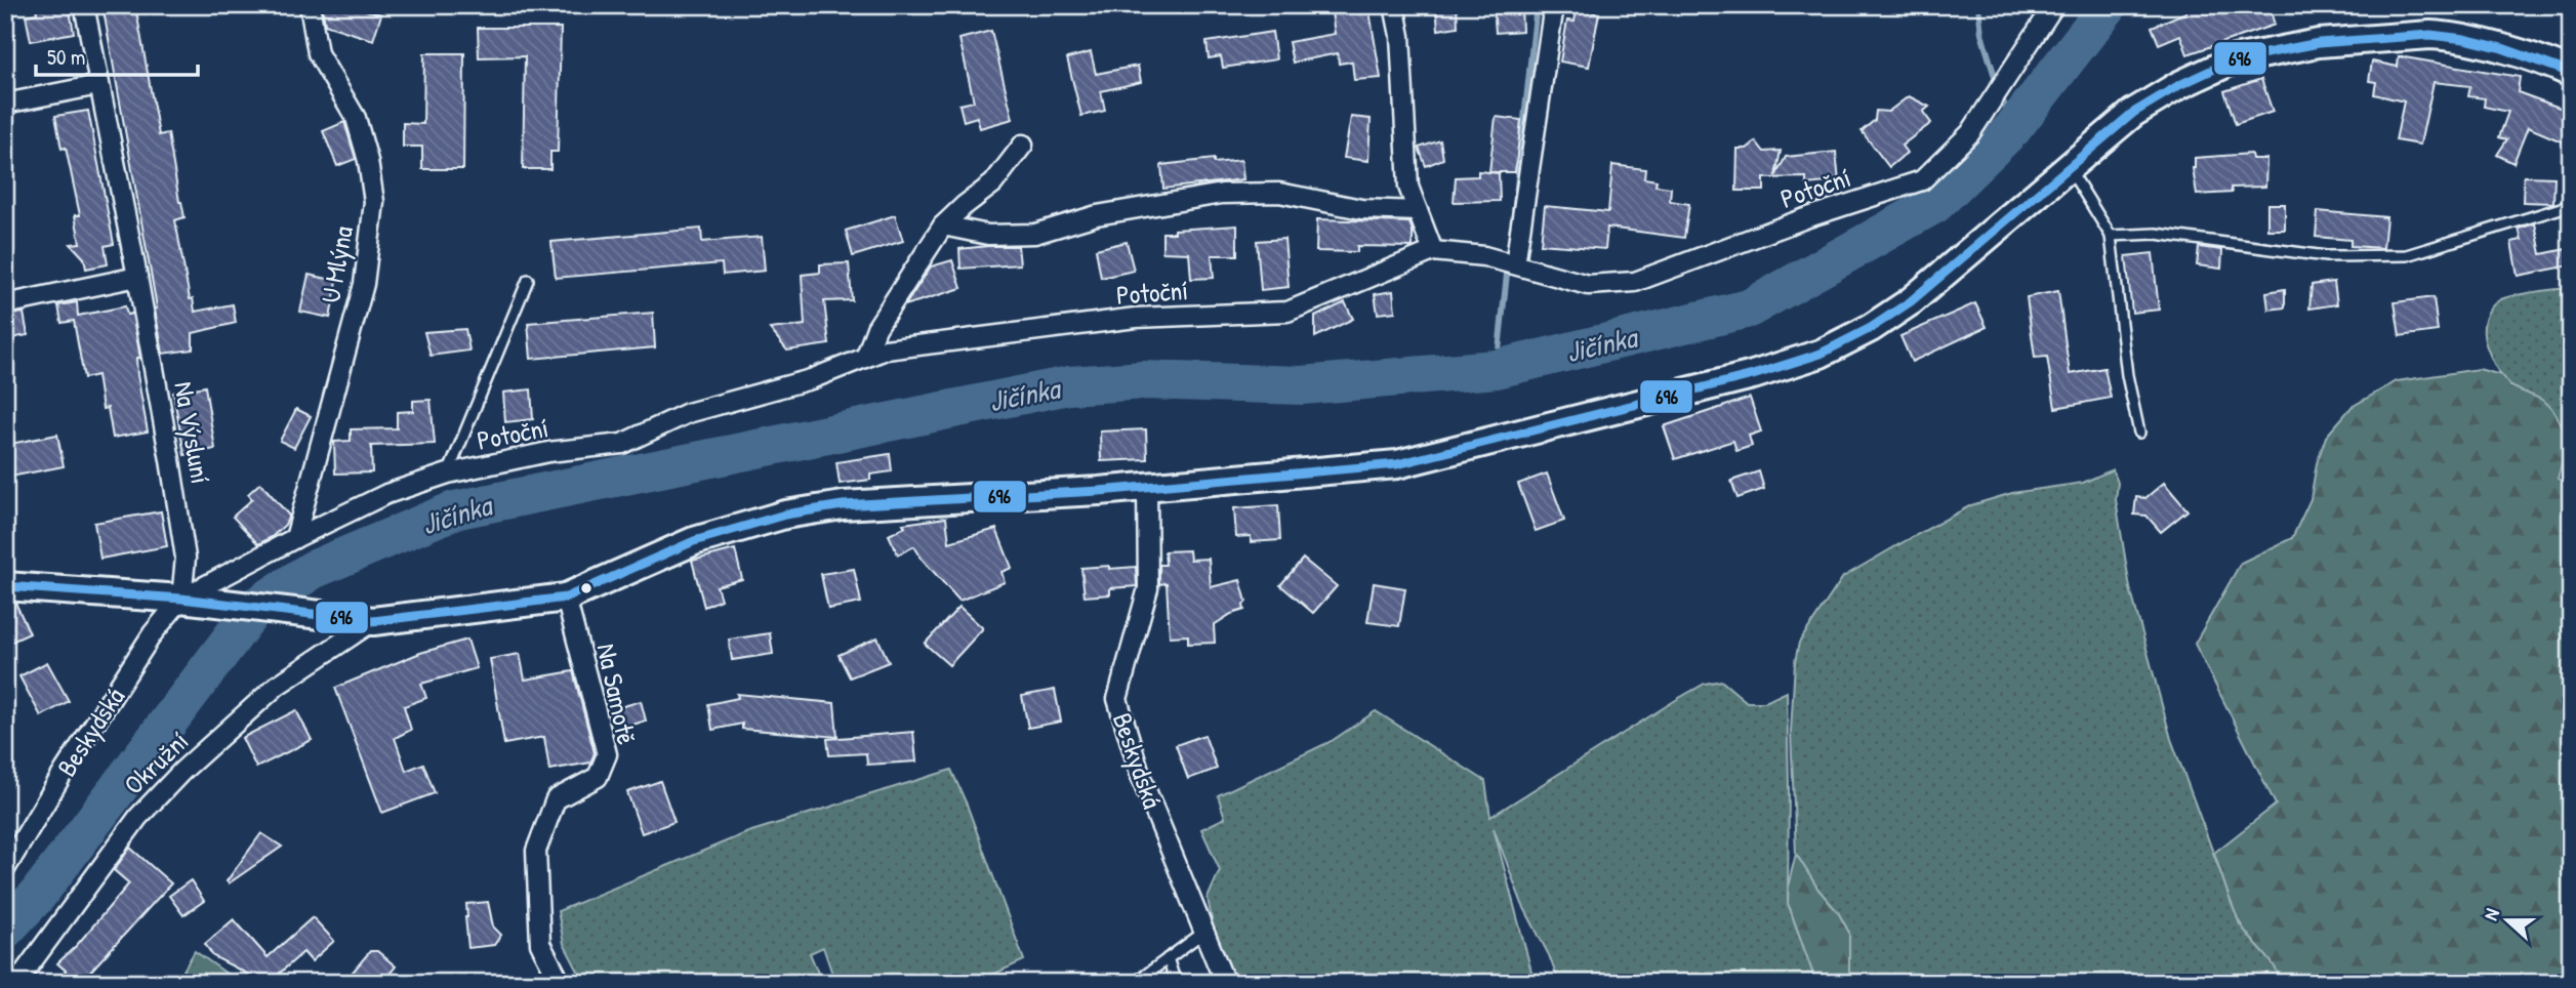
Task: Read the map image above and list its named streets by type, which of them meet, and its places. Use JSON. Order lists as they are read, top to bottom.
{
  "streets": {
    "street": [
      "Potoční",
      "U Mlýna",
      "Na Výsluní",
      "Na Samotě",
      "Beskydská",
      "Okružní"
    ]
  },
  "crossings": [
    ["Potoční", "U Mlýna"],
    ["Potoční", "Na Výsluní"],
    ["Potoční", "Beskydská"],
    ["Na Výsluní", "Beskydská"]
  ],
  "water": ["Jičínka"],
  "lines": ["transit line 696"],
  "scale_bar": "50 m",
  "north": "left"
}
